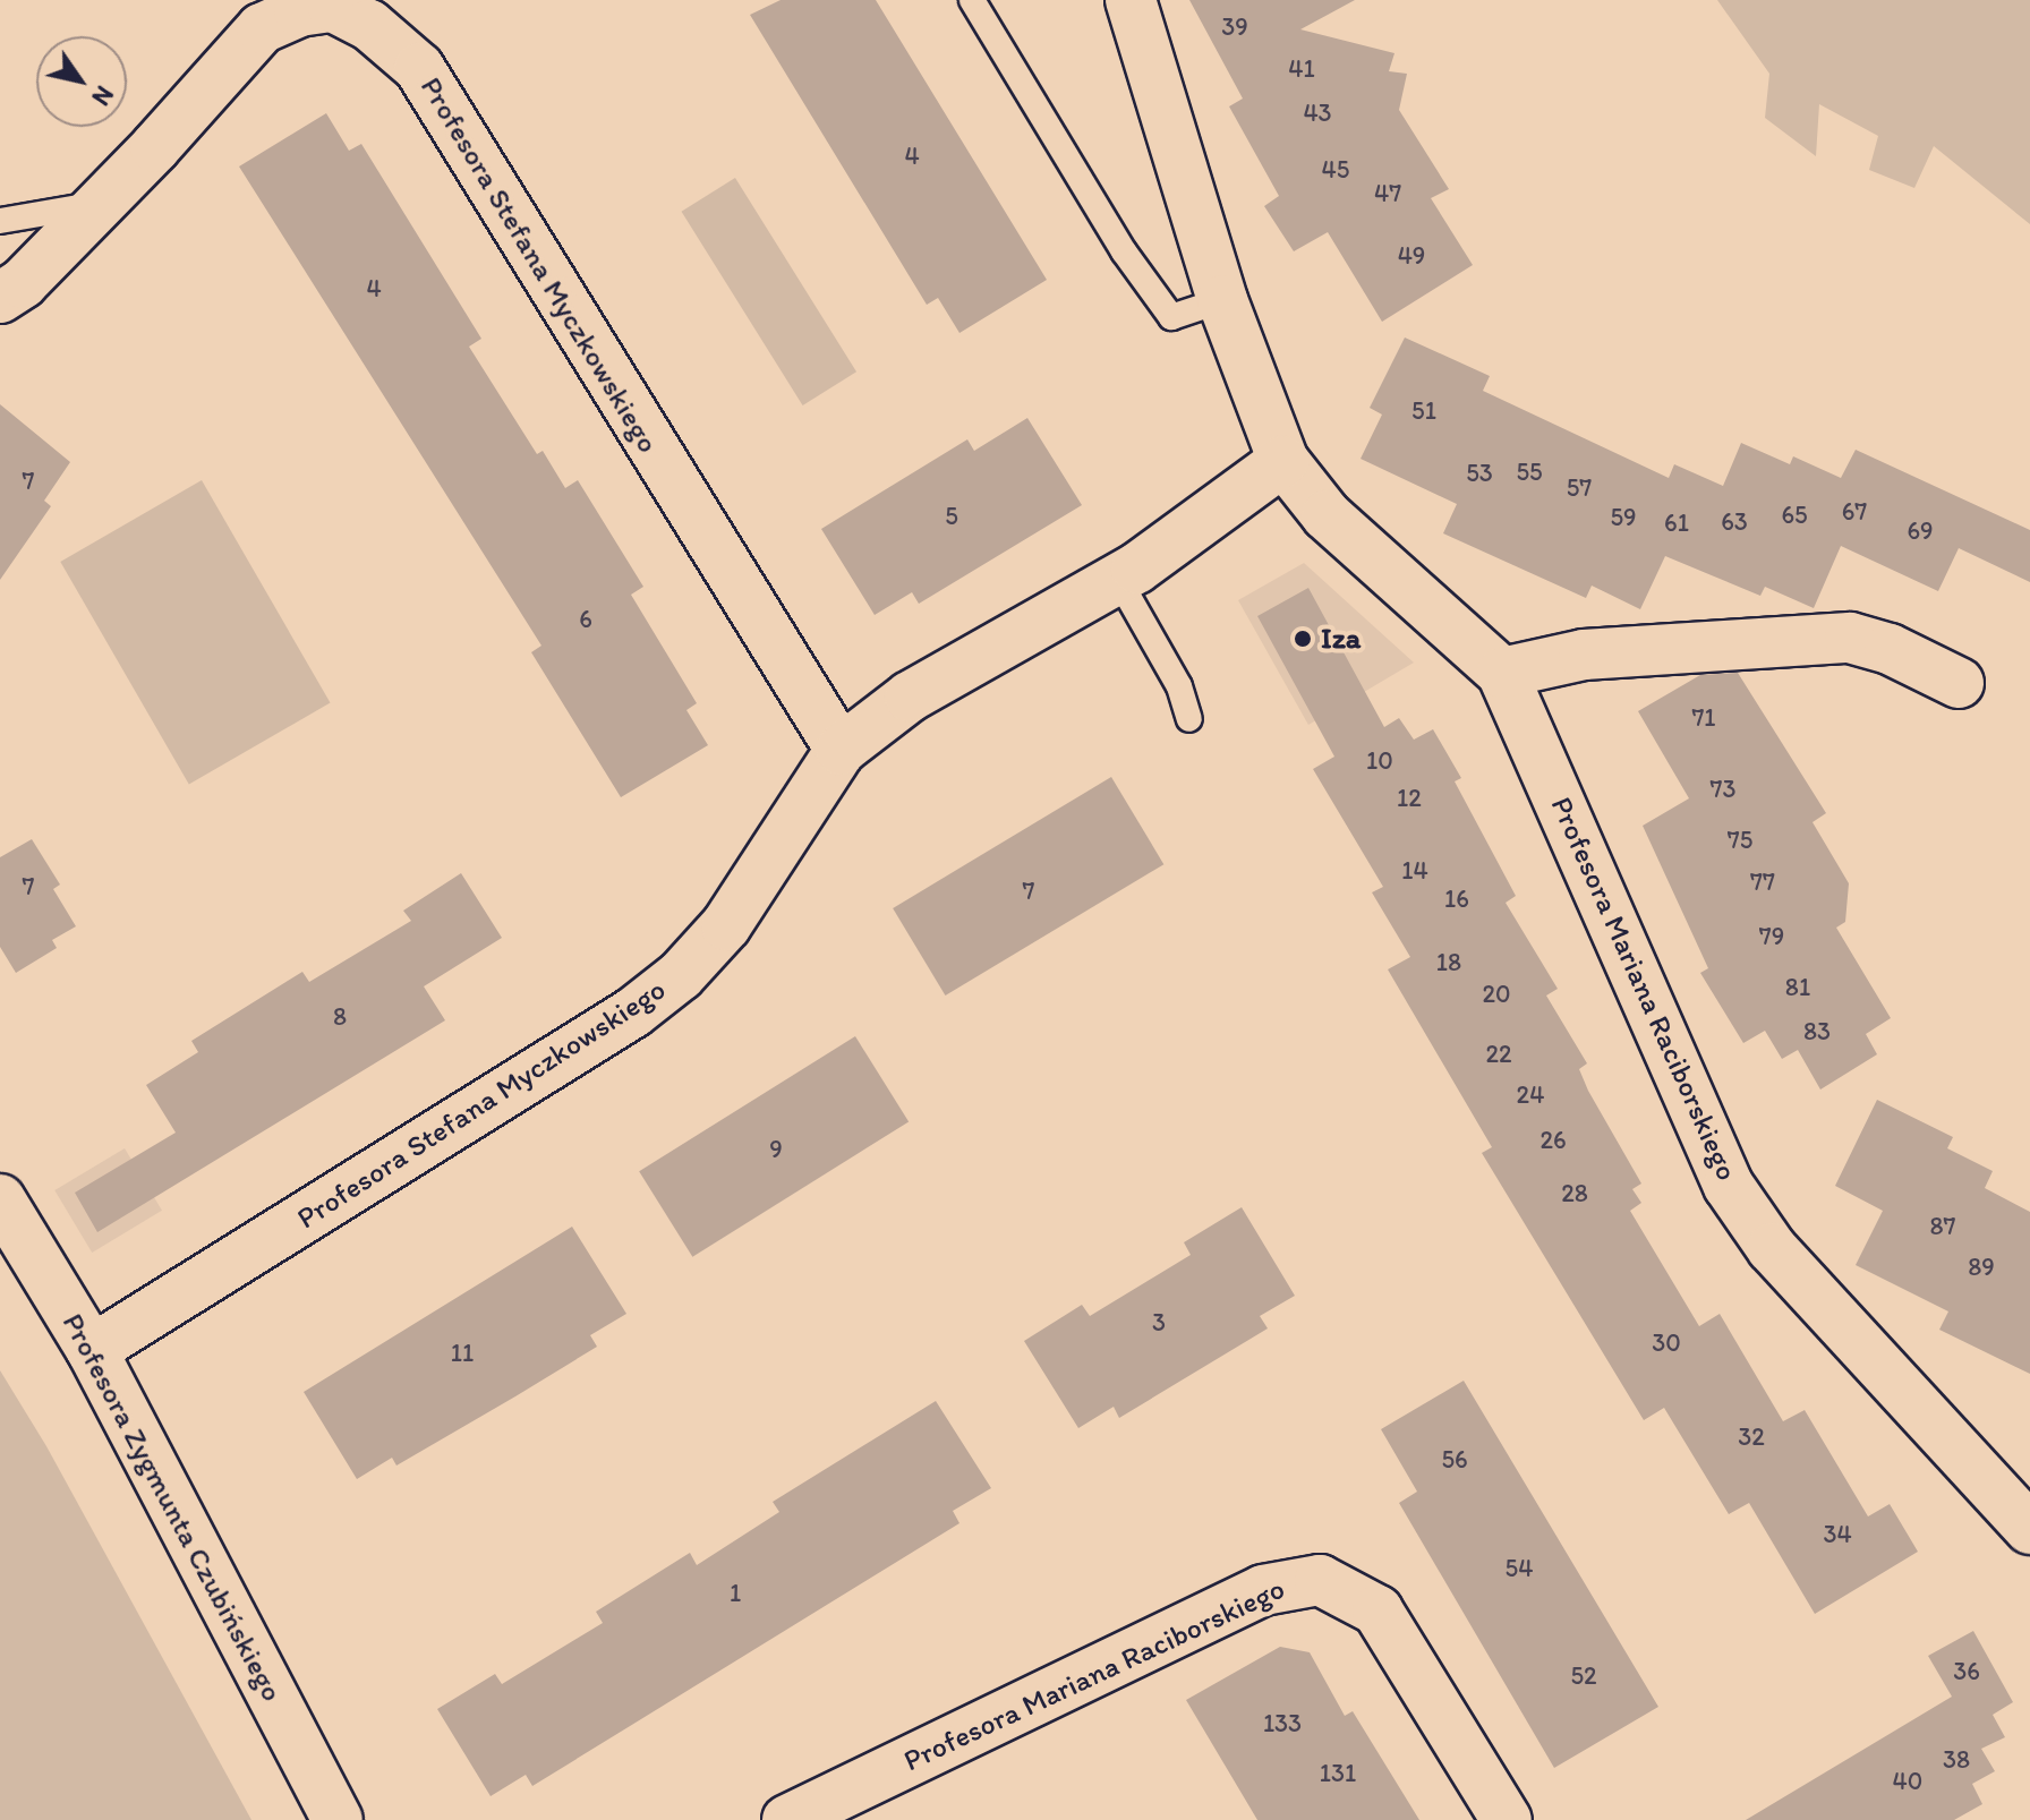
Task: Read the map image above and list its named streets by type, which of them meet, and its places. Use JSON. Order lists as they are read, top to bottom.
{
  "streets": {
    "street": ["Profesora Stefana Myczkowskiego", "Profesora Mariana Raciborskiego", "Profesora Zygmunta Czubińskiego"]
  },
  "crossings": [
    ["Profesora Stefana Myczkowskiego", "Profesora Mariana Raciborskiego"],
    ["Profesora Stefana Myczkowskiego", "Profesora Zygmunta Czubińskiego"]
  ],
  "places": ["Iza"],
  "house_numbers": [
    "39",
    "41",
    "43",
    "4",
    "45",
    "47",
    "49",
    "4",
    "51",
    "55",
    "53",
    "7",
    "57",
    "67",
    "65",
    "5",
    "59",
    "63",
    "61",
    "69",
    "6",
    "71",
    "10",
    "73",
    "12",
    "75",
    "14",
    "77",
    "7",
    "7",
    "16",
    "79",
    "18",
    "81",
    "20",
    "8",
    "83",
    "22",
    "24",
    "26",
    "9",
    "28",
    "87",
    "89",
    "3",
    "30",
    "11",
    "32",
    "56",
    "34",
    "54",
    "1",
    "36",
    "52",
    "133",
    "38",
    "131",
    "40"
  ],
  "north": "bottom right"
}
